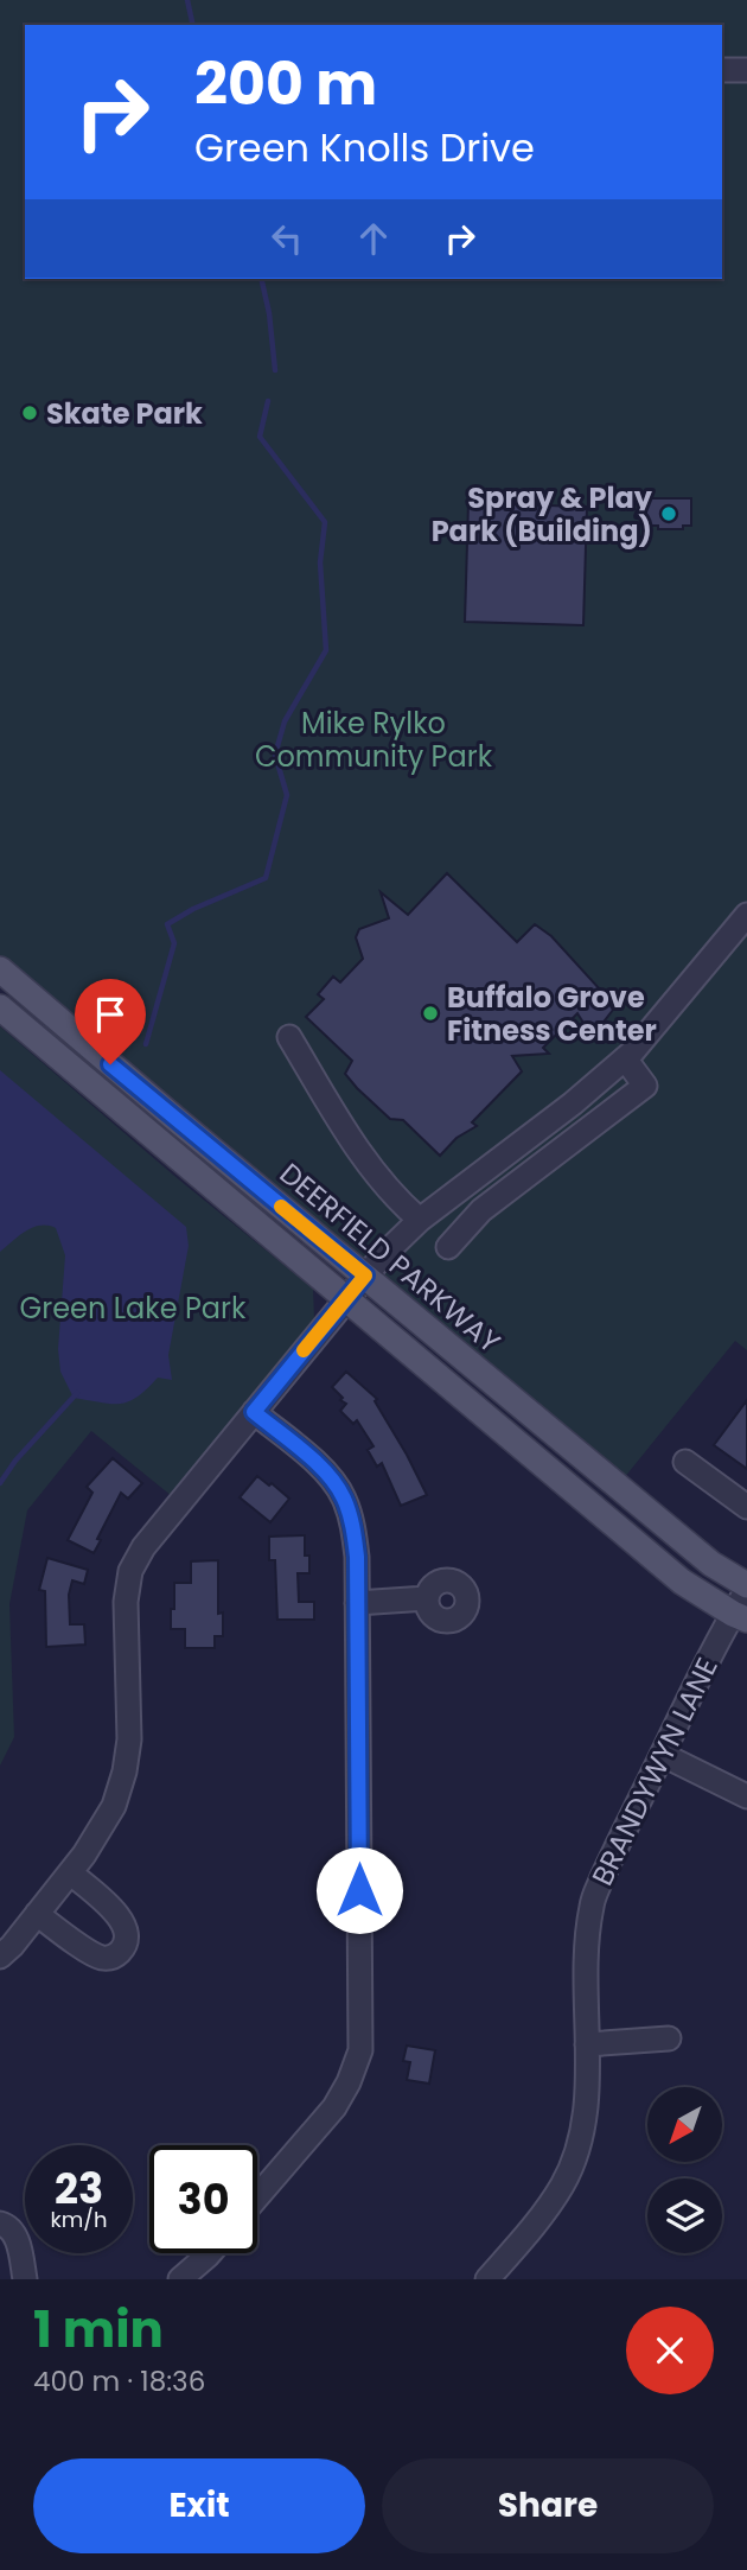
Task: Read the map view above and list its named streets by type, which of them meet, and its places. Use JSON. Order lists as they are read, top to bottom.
{
  "streets": {
    "main road": ["DEERFIELD PARKWAY"],
    "street": ["BRANDYWYN LANE"]
  },
  "crossings": [
    ["DEERFIELD PARKWAY", "BRANDYWYN LANE"]
  ],
  "parks": ["Mike Rylko Community Park", "Green Lake Park"],
  "places": ["Skate Park", "Spray & Play Park (Building)", "Buffalo Grove Fitness Center"],
  "north": "bottom left",
  "page": {
    "turn": ["200 m", "Green Knolls Drive"],
    "speed": "23 km/h",
    "limit": "30",
    "heading": ["1 min", "400 m · 18:36"],
    "buttons": ["Exit", "Share"]
  }
}
